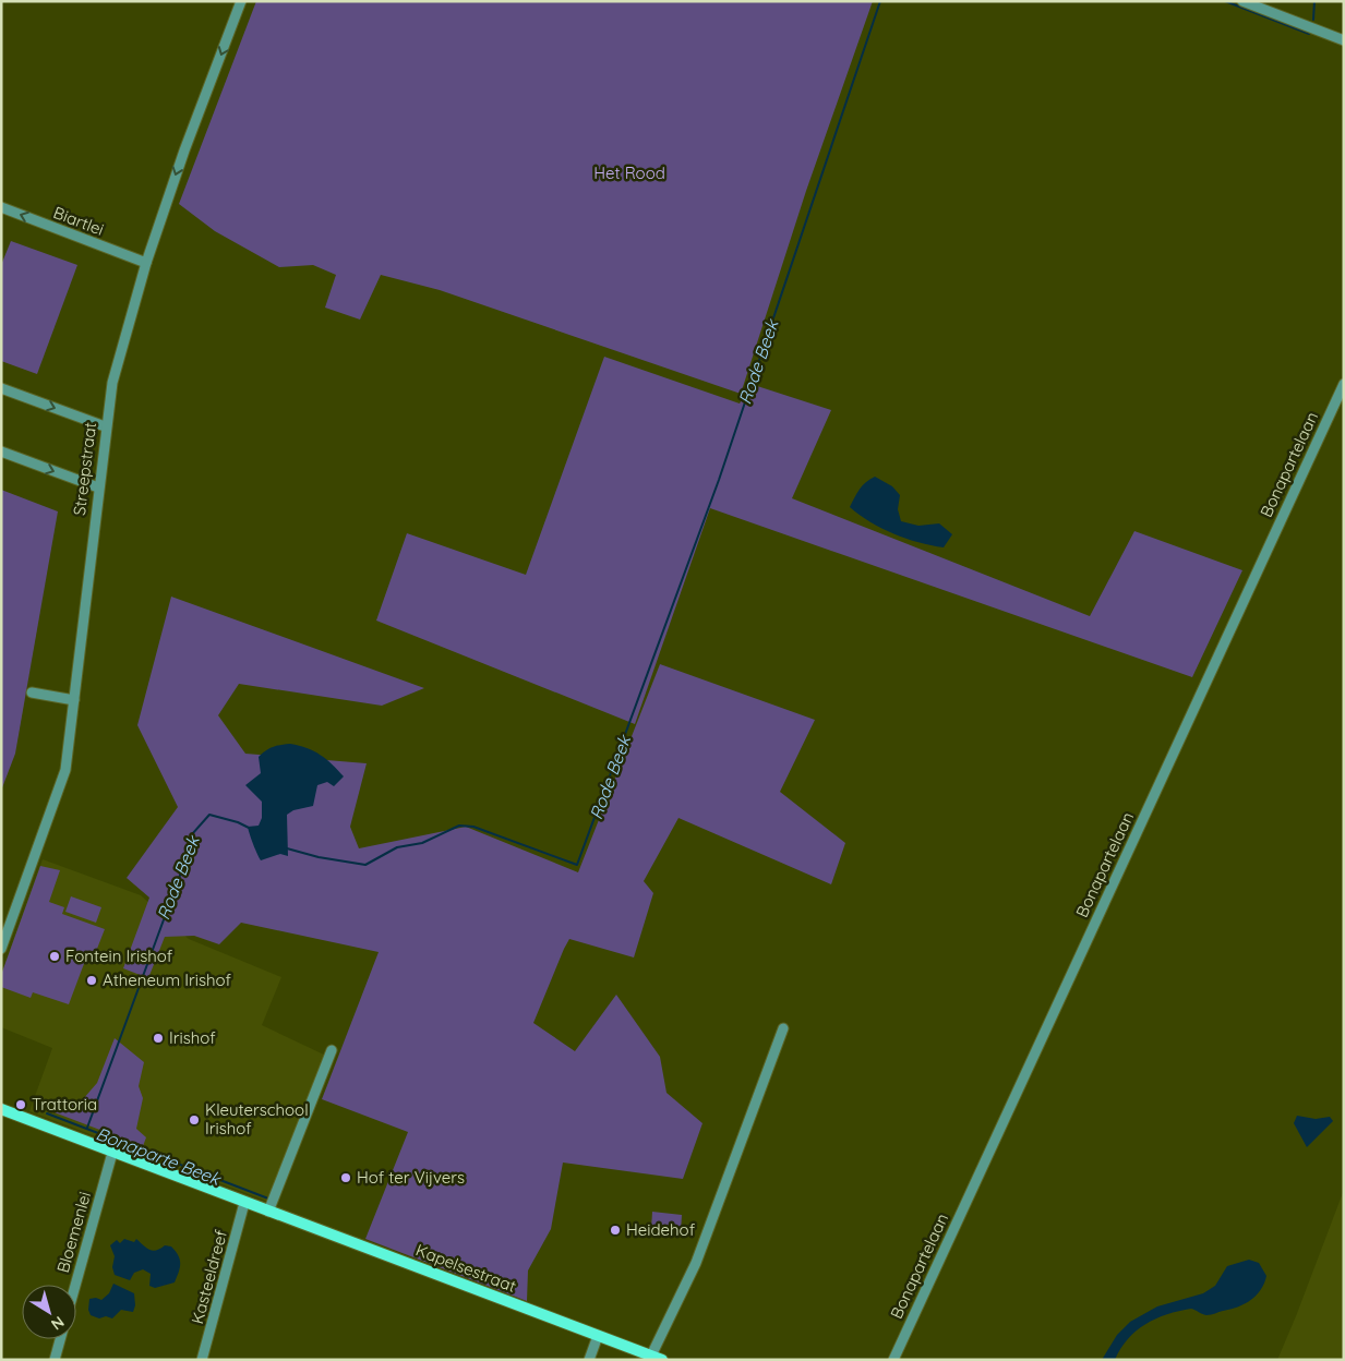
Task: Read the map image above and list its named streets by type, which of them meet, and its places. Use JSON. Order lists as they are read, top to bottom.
{
  "streets": {
    "main road": ["Kapelsestraat"],
    "street": [
      "Biartlei",
      "Bonapartelaan",
      "Streepstraat",
      "Bloemenlei",
      "Kasteeldreef"
    ]
  },
  "crossings": [
    ["Biartlei", "Streepstraat"],
    ["Bloemenlei", "Kapelsestraat"],
    ["Kapelsestraat", "Kasteeldreef"]
  ],
  "one_way": ["Biartlei"],
  "water": ["Rode Beek", "Bonaparte Beek"],
  "parks": ["Het Rood"],
  "places": [
    "Fontein Irishof",
    "Atheneum Irishof",
    "Irishof",
    "Trattoria",
    "Kleuterschool Irishof",
    "Hof ter Vijvers",
    "Heidehof"
  ],
  "north": "bottom right"
}
